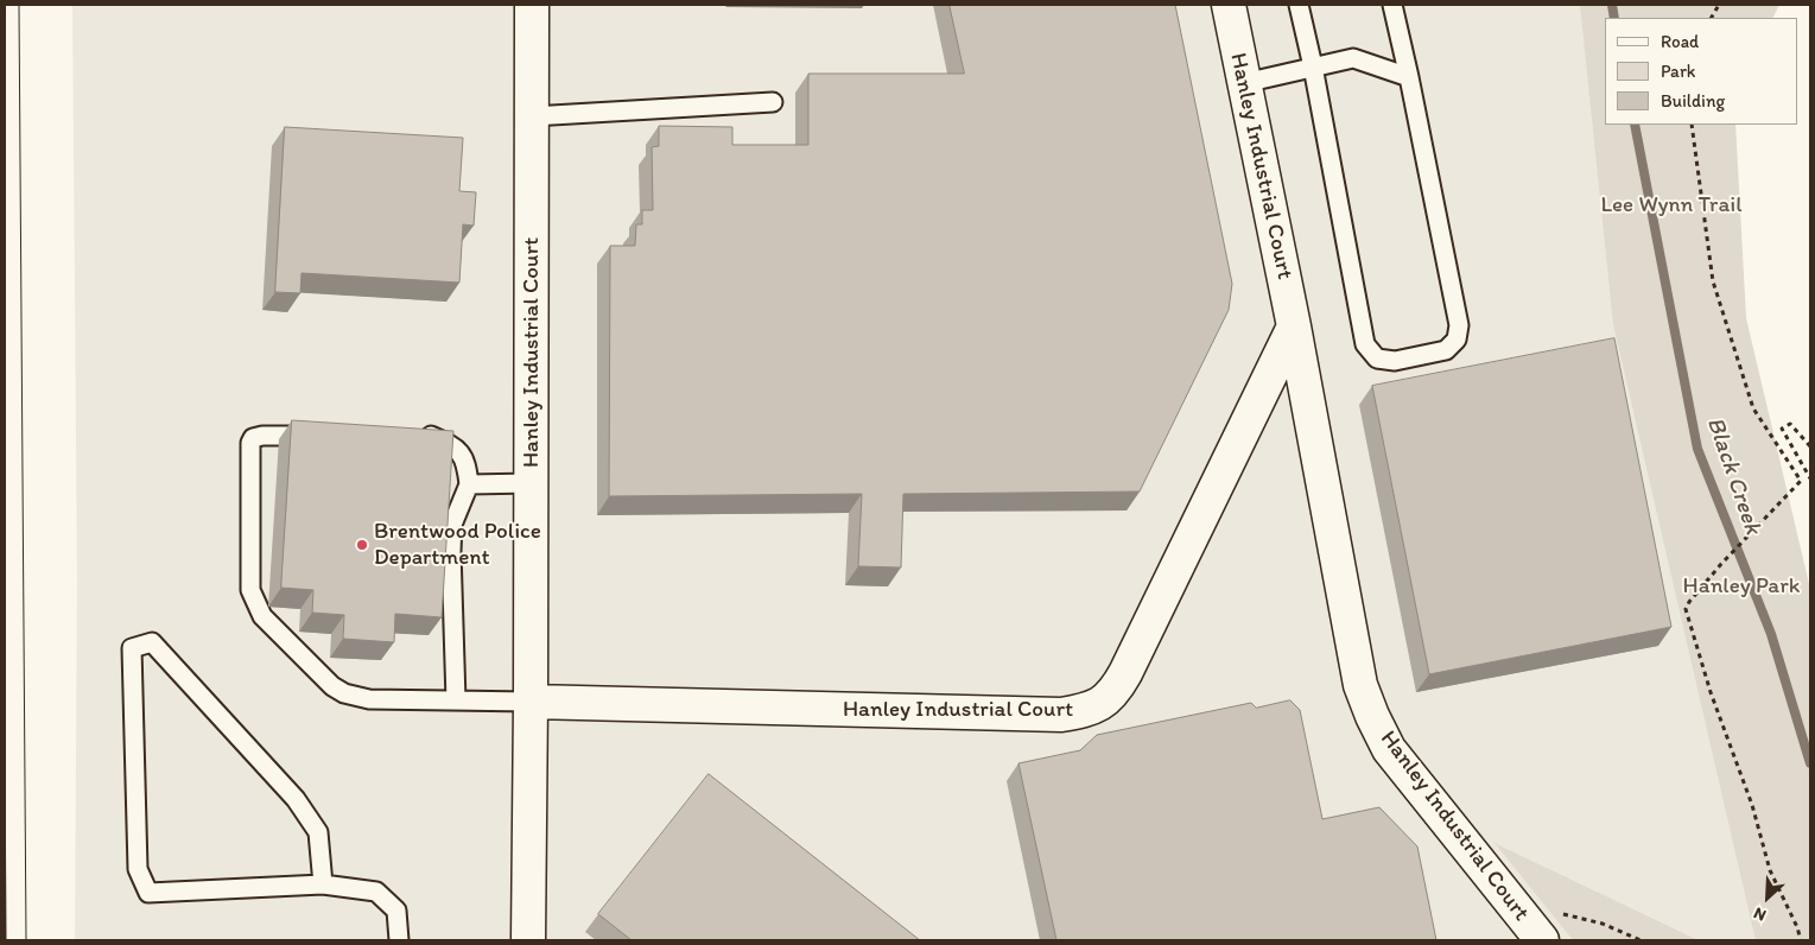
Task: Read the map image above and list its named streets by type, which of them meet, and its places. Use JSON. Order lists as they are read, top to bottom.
{
  "streets": {
    "street": ["Hanley Industrial Court"]
  },
  "water": ["Black Creek"],
  "parks": ["Lee Wynn Trail", "Hanley Park"],
  "places": ["Brentwood Police Department"],
  "legend": ["Road", "Park", "Building"],
  "north": "bottom left"
}
